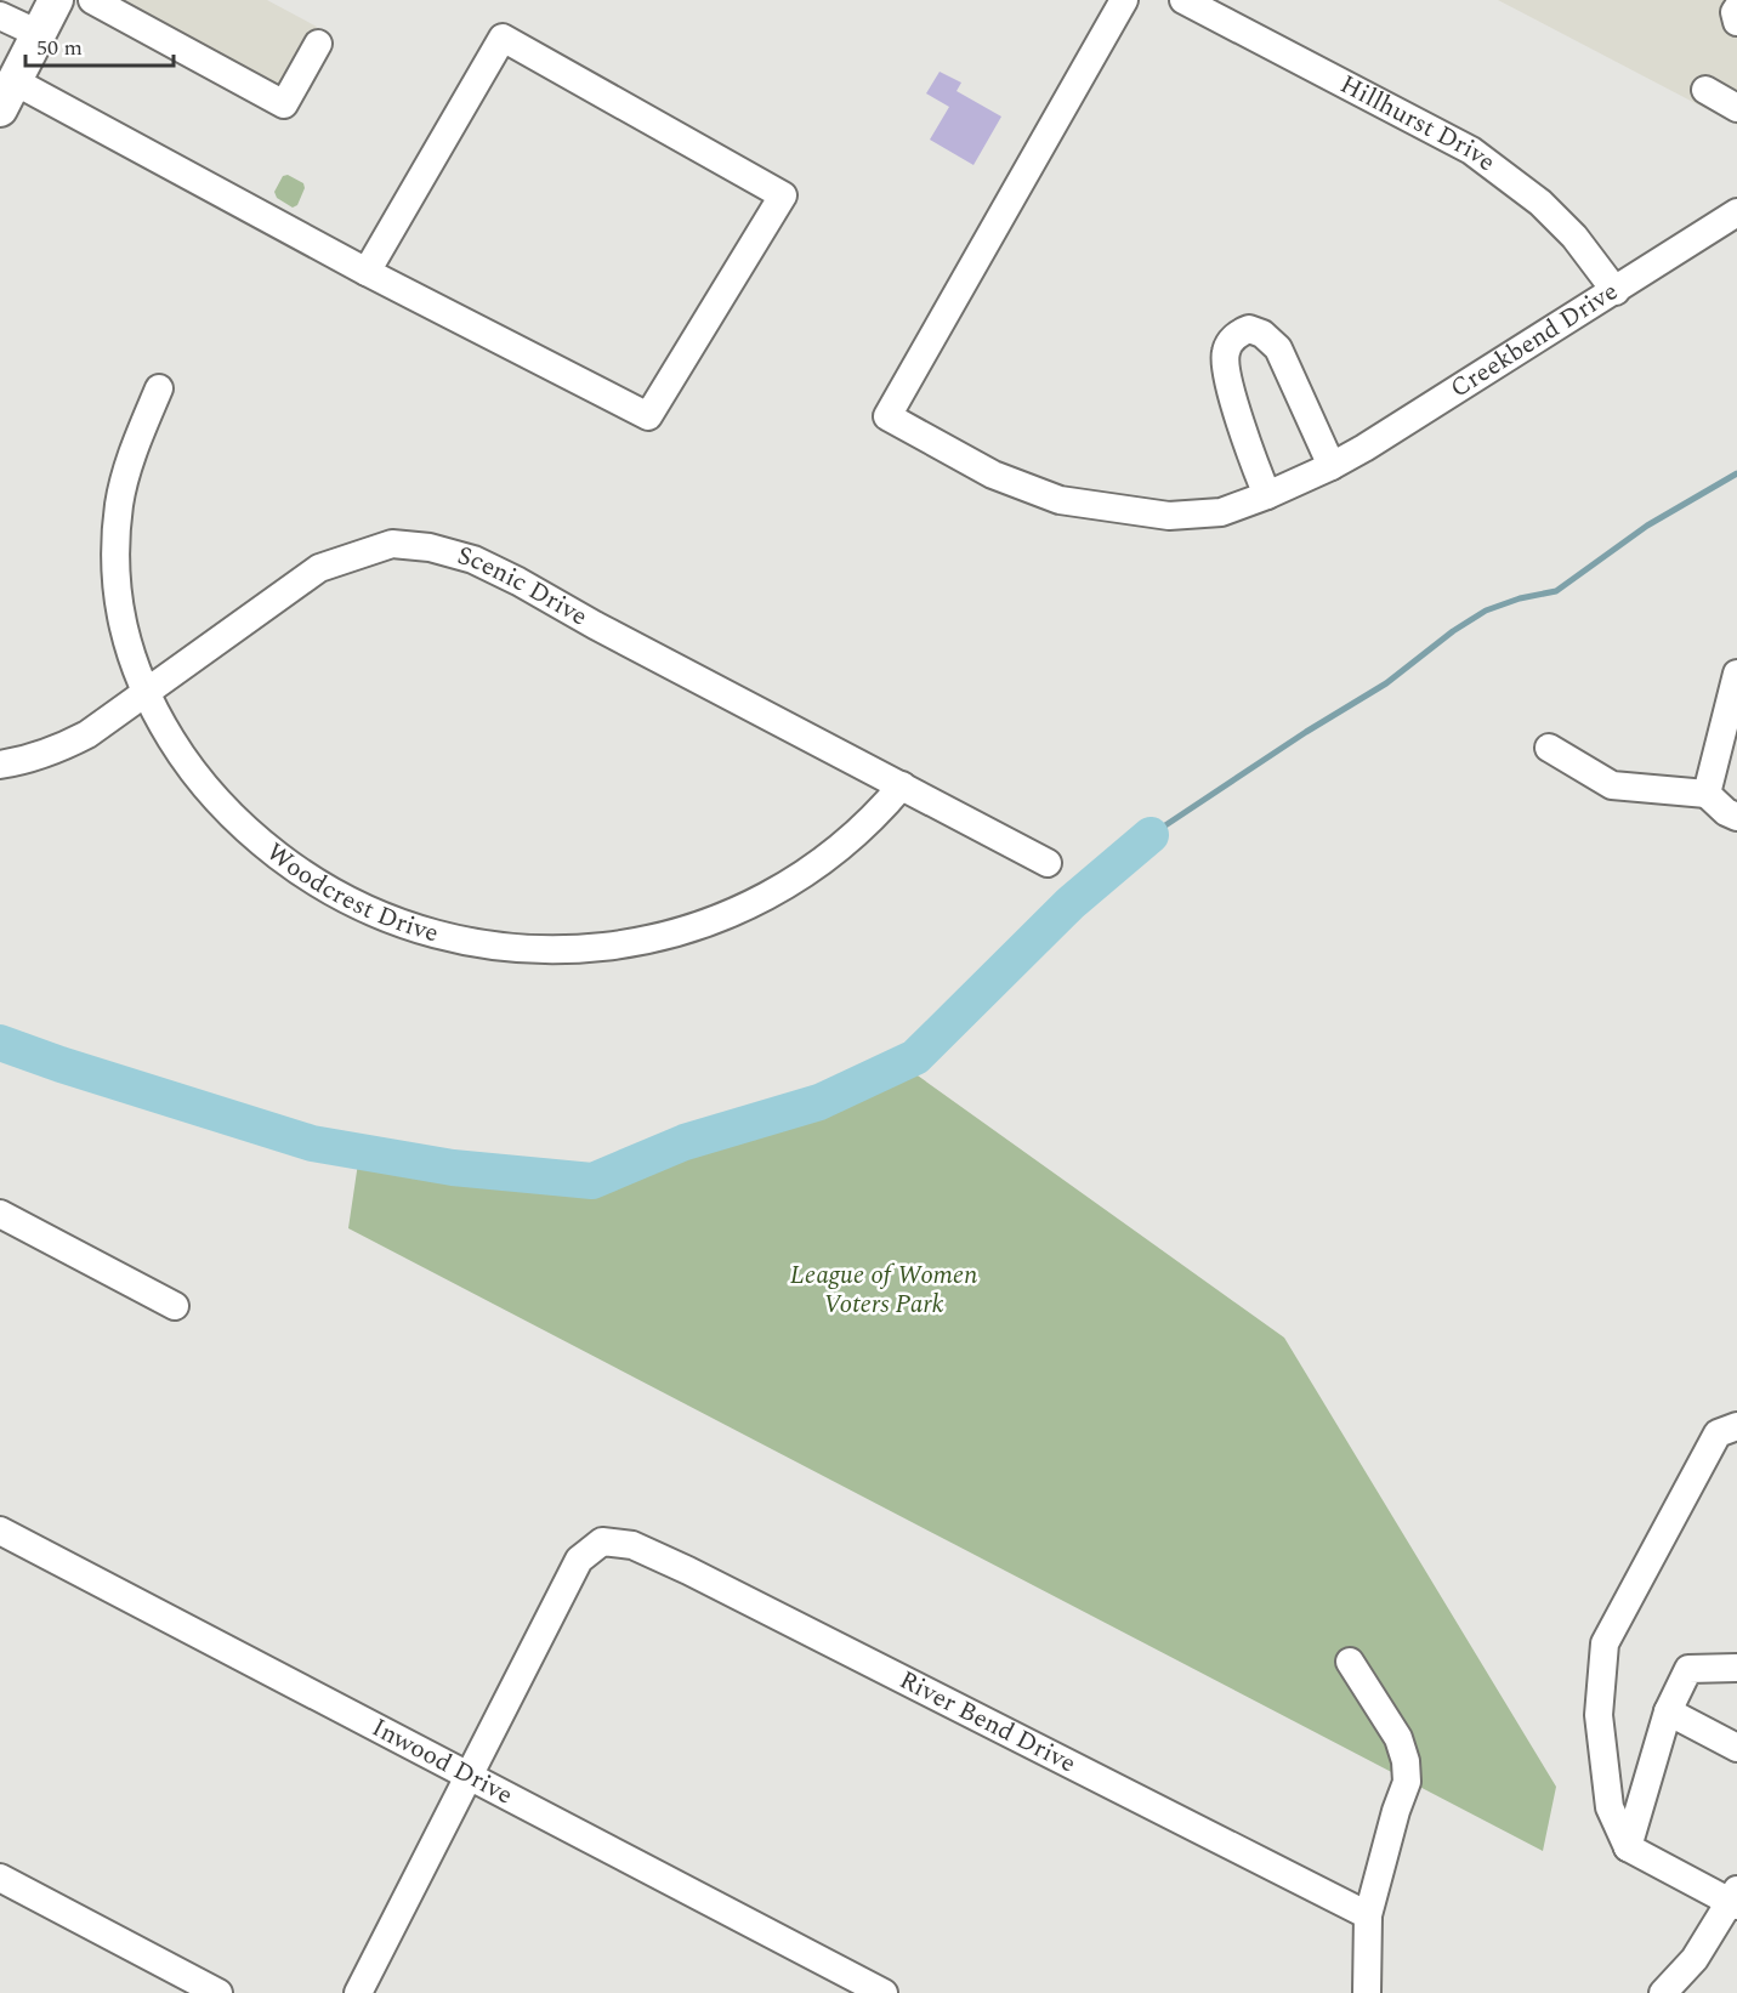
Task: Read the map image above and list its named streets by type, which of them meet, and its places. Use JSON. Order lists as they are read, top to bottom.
{
  "streets": {
    "street": [
      "Hillhurst Drive",
      "Creekbend Drive",
      "Scenic Drive",
      "Woodcrest Drive",
      "River Bend Drive",
      "Inwood Drive"
    ]
  },
  "crossings": [
    ["Hillhurst Drive", "Creekbend Drive"],
    ["Scenic Drive", "Woodcrest Drive"],
    ["River Bend Drive", "Inwood Drive"]
  ],
  "parks": ["League of Women Voters Park"],
  "scale_bar": "50 m"
}
